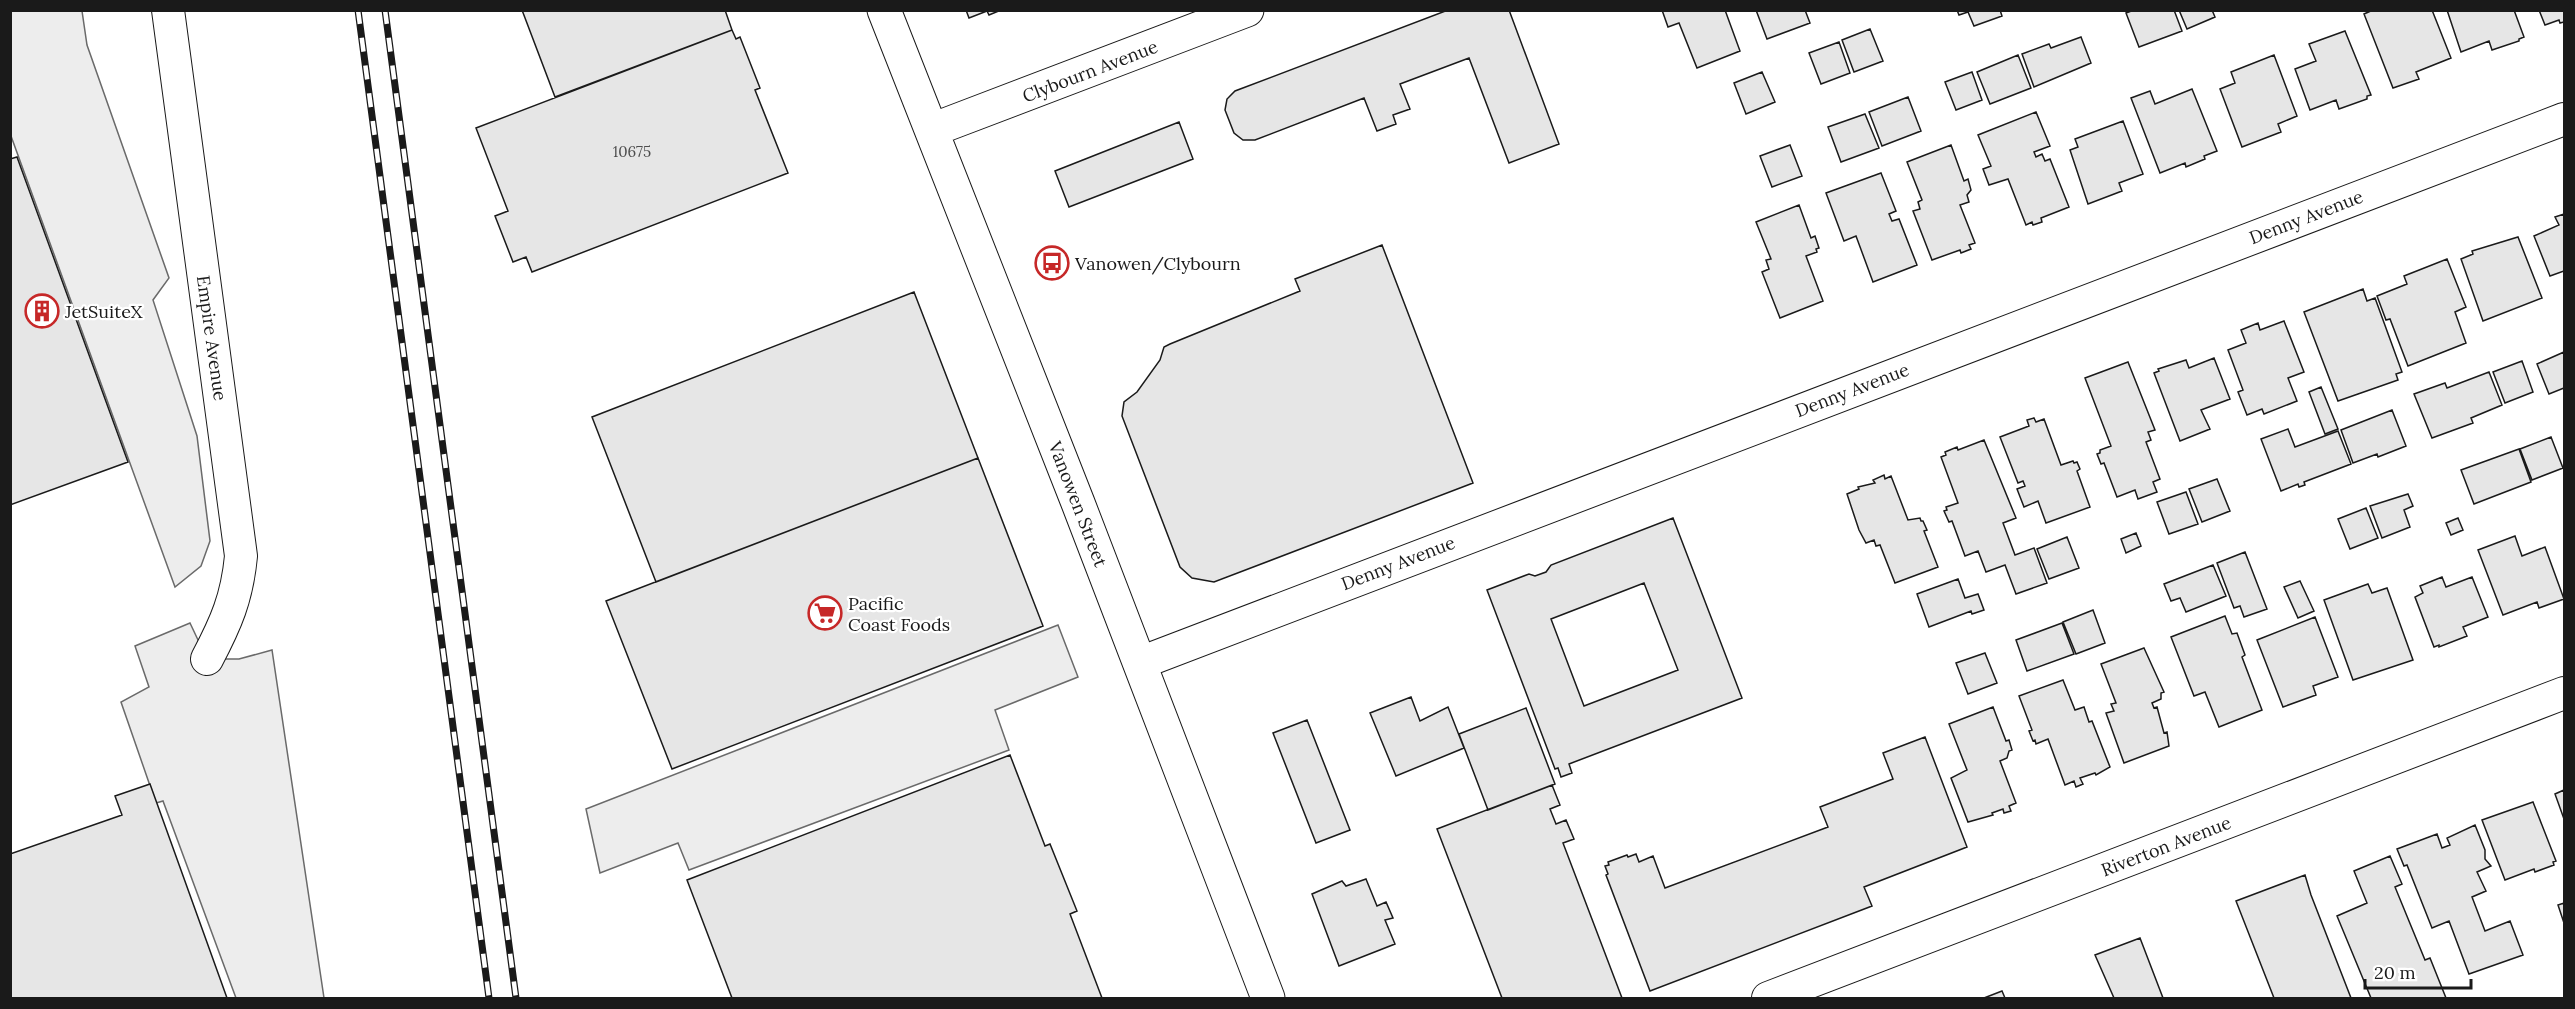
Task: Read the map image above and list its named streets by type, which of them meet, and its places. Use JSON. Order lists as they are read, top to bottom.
{
  "streets": {
    "main road": ["Clybourn Avenue", "Vanowen Street"],
    "street": ["Denny Avenue", "Empire Avenue", "Riverton Avenue"]
  },
  "crossings": [
    ["Clybourn Avenue", "Vanowen Street"],
    ["Denny Avenue", "Vanowen Street"]
  ],
  "places": {
    "bus stop": ["Vanowen/Clybourn"],
    "building": ["JetSuiteX"],
    "supermarket": ["Pacific Coast Foods"]
  },
  "house_numbers": ["10675"],
  "scale_bar": "20 m"
}
